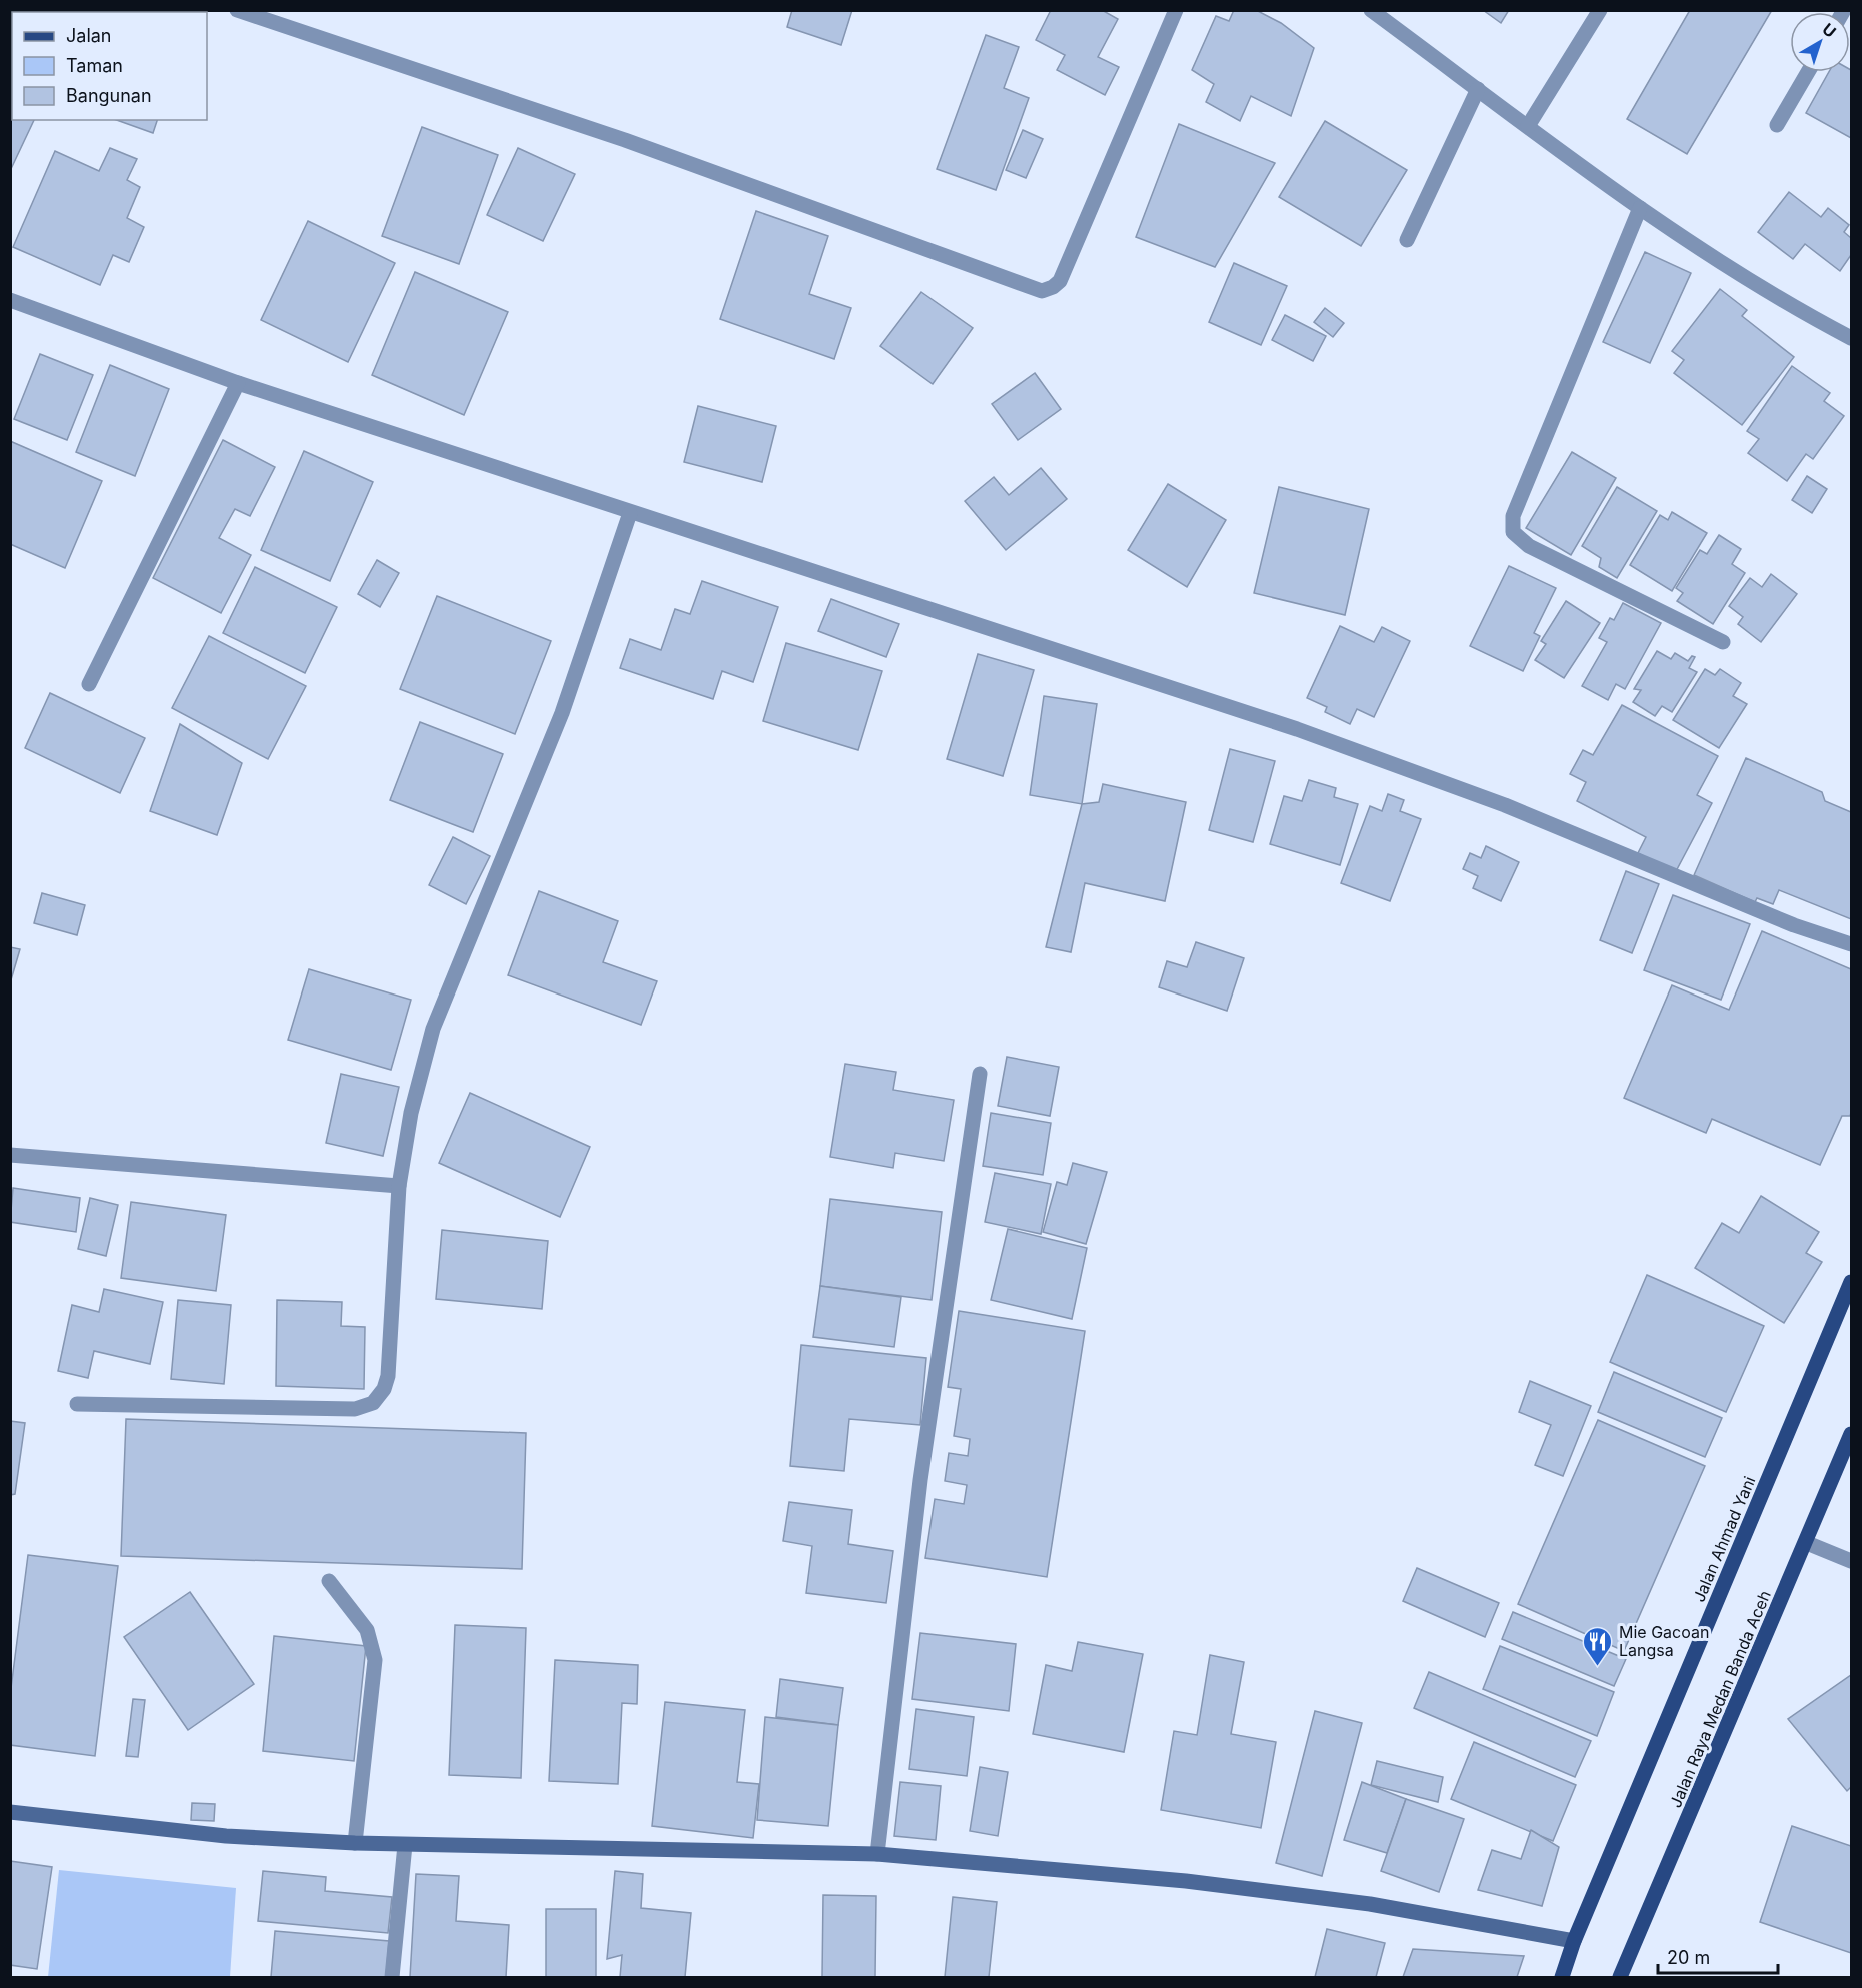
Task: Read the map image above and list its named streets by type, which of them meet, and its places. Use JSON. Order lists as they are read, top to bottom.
{
  "streets": {
    "main road": ["Jalan Ahmad Yani", "Jalan Raya Medan Banda Aceh"]
  },
  "places": {
    "restaurant": ["Mie Gacoan Langsa"]
  },
  "legend": ["Jalan", "Taman", "Bangunan"],
  "scale_bar": "20 m",
  "north": "top right"
}
